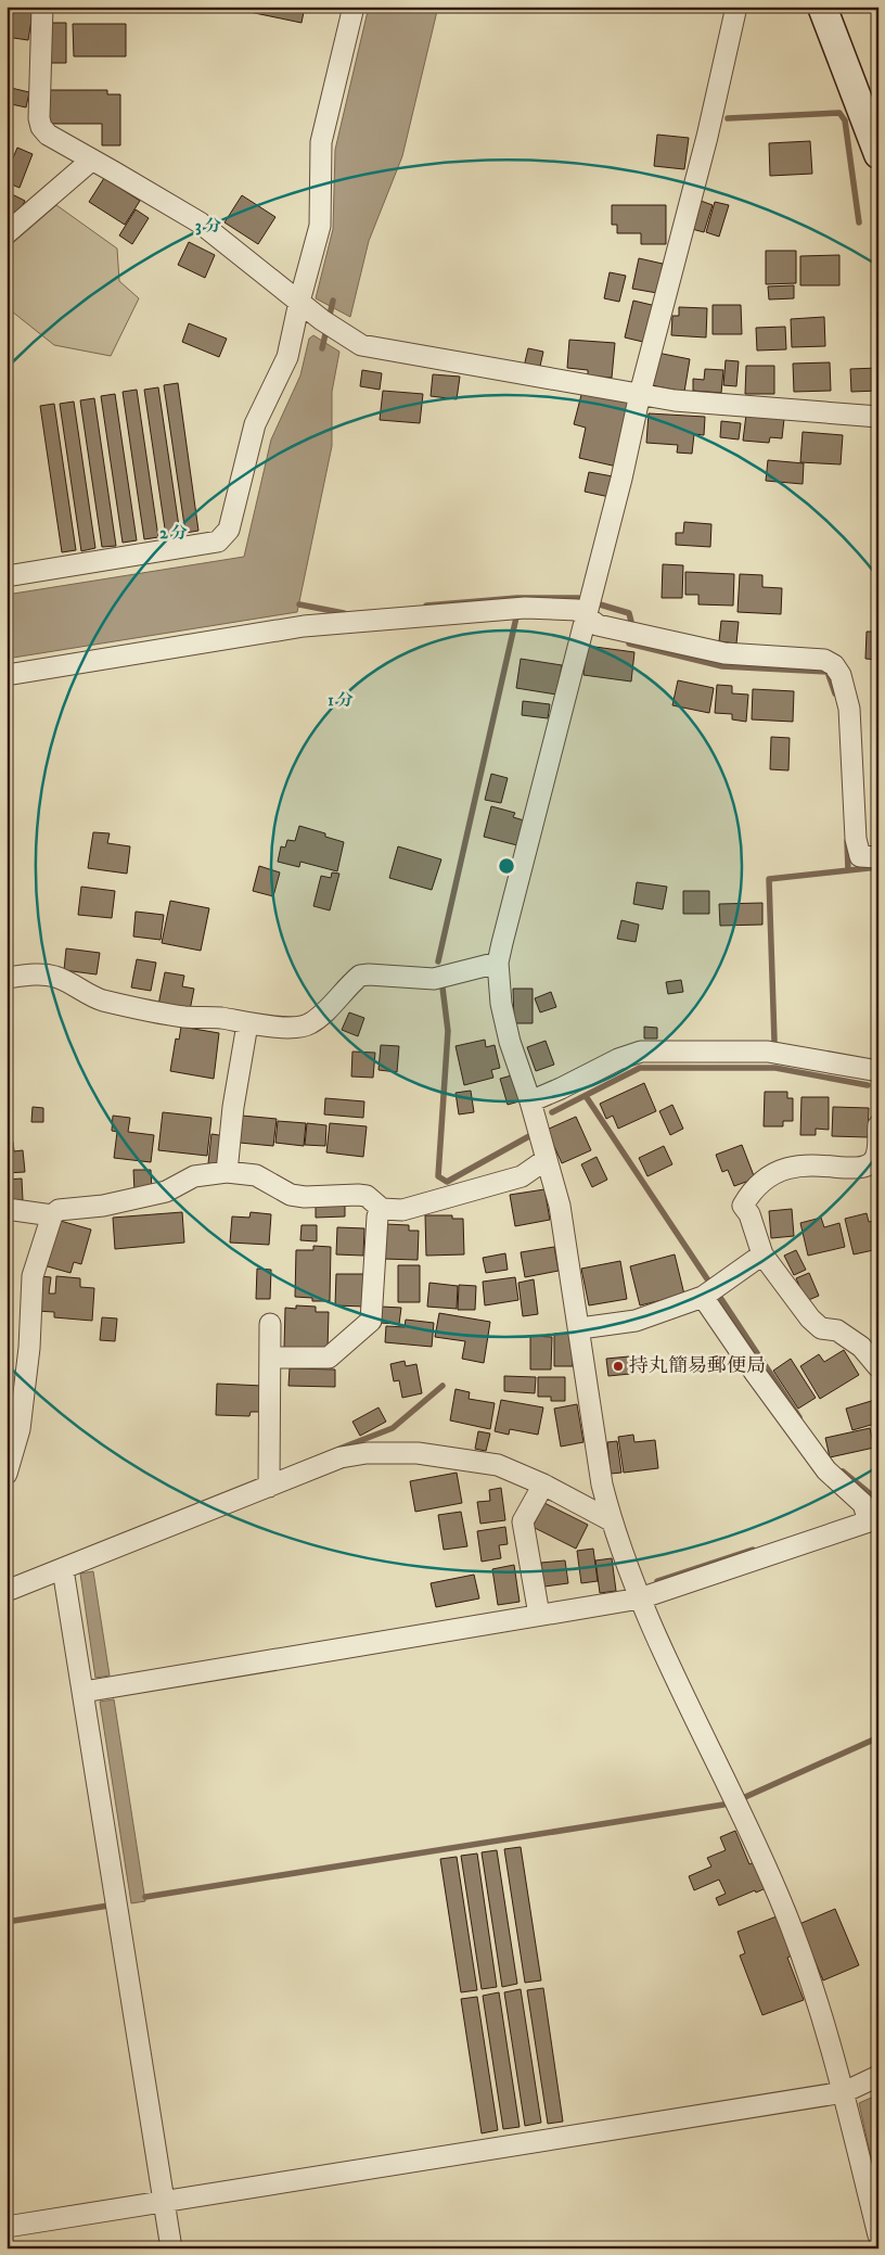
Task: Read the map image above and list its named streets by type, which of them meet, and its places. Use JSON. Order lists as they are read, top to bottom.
{
  "places": ["持丸簡易郵便局"],
  "rings": ["3 分", "2 分", "1 分"]
}
